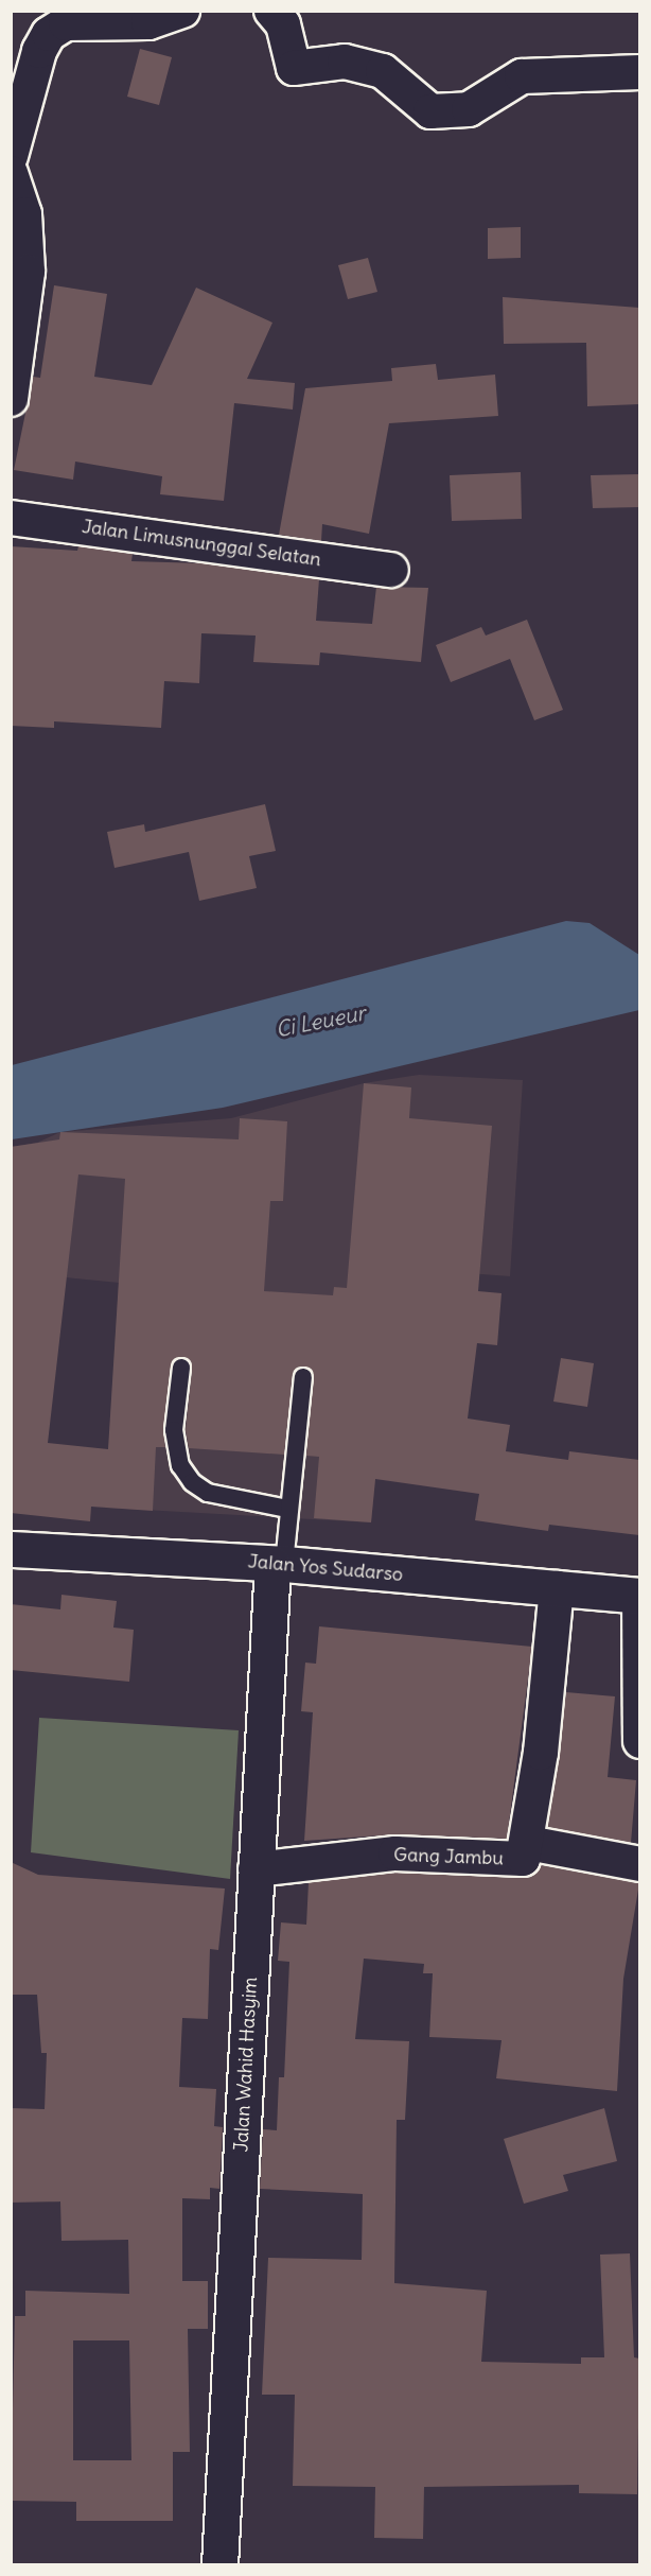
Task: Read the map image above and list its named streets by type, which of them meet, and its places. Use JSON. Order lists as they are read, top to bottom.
{
  "streets": {
    "street": [
      "Jalan Limusnunggal Selatan",
      "Jalan Yos Sudarso",
      "Gang Jambu",
      "Jalan Wahid Hasyim"
    ]
  },
  "crossings": [
    ["Jalan Yos Sudarso", "Gang Jambu"],
    ["Jalan Yos Sudarso", "Jalan Wahid Hasyim"],
    ["Gang Jambu", "Jalan Wahid Hasyim"]
  ],
  "water": ["Ci Leueur"]
}
